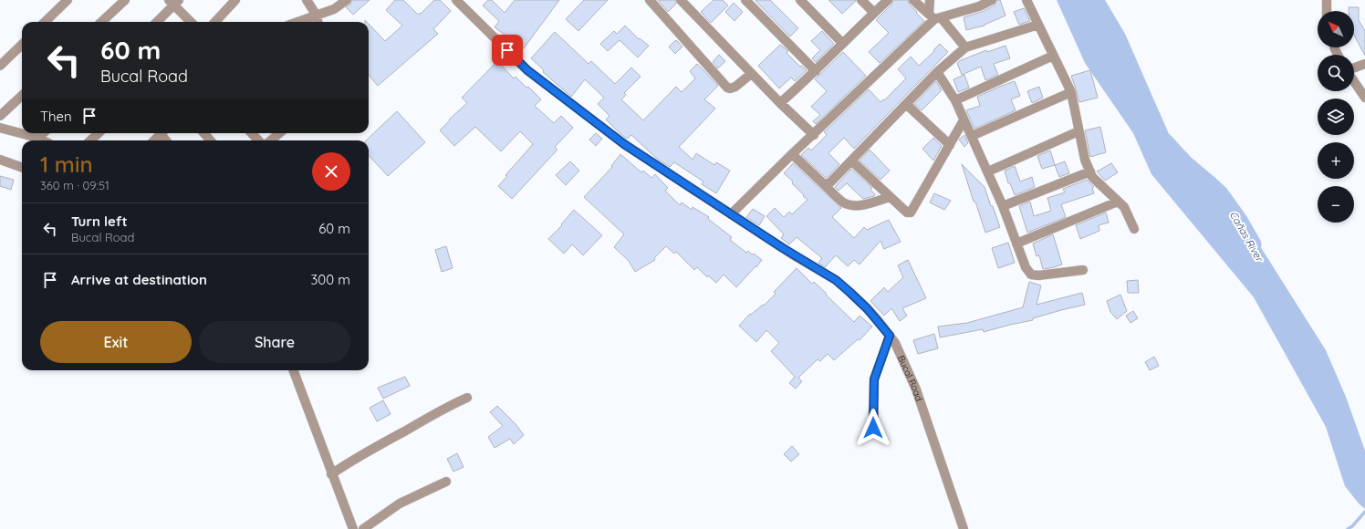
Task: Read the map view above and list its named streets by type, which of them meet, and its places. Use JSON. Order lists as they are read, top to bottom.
{
  "streets": {
    "street": ["Bucal Road"]
  },
  "water": ["Cañas River"],
  "north": "top left",
  "page": {
    "map_buttons": ["+", "−"],
    "turn": ["60 m", "Bucal Road"],
    "then": "Then",
    "heading": ["1 min", "360 m · 09:51"],
    "list": [
      {
        "name": "Turn left",
        "note": "Bucal Road",
        "value": "60 m"
      },
      {
        "name": "Arrive at destination",
        "value": "300 m"
      }
    ],
    "buttons": ["Exit", "Share"]
  }
}
